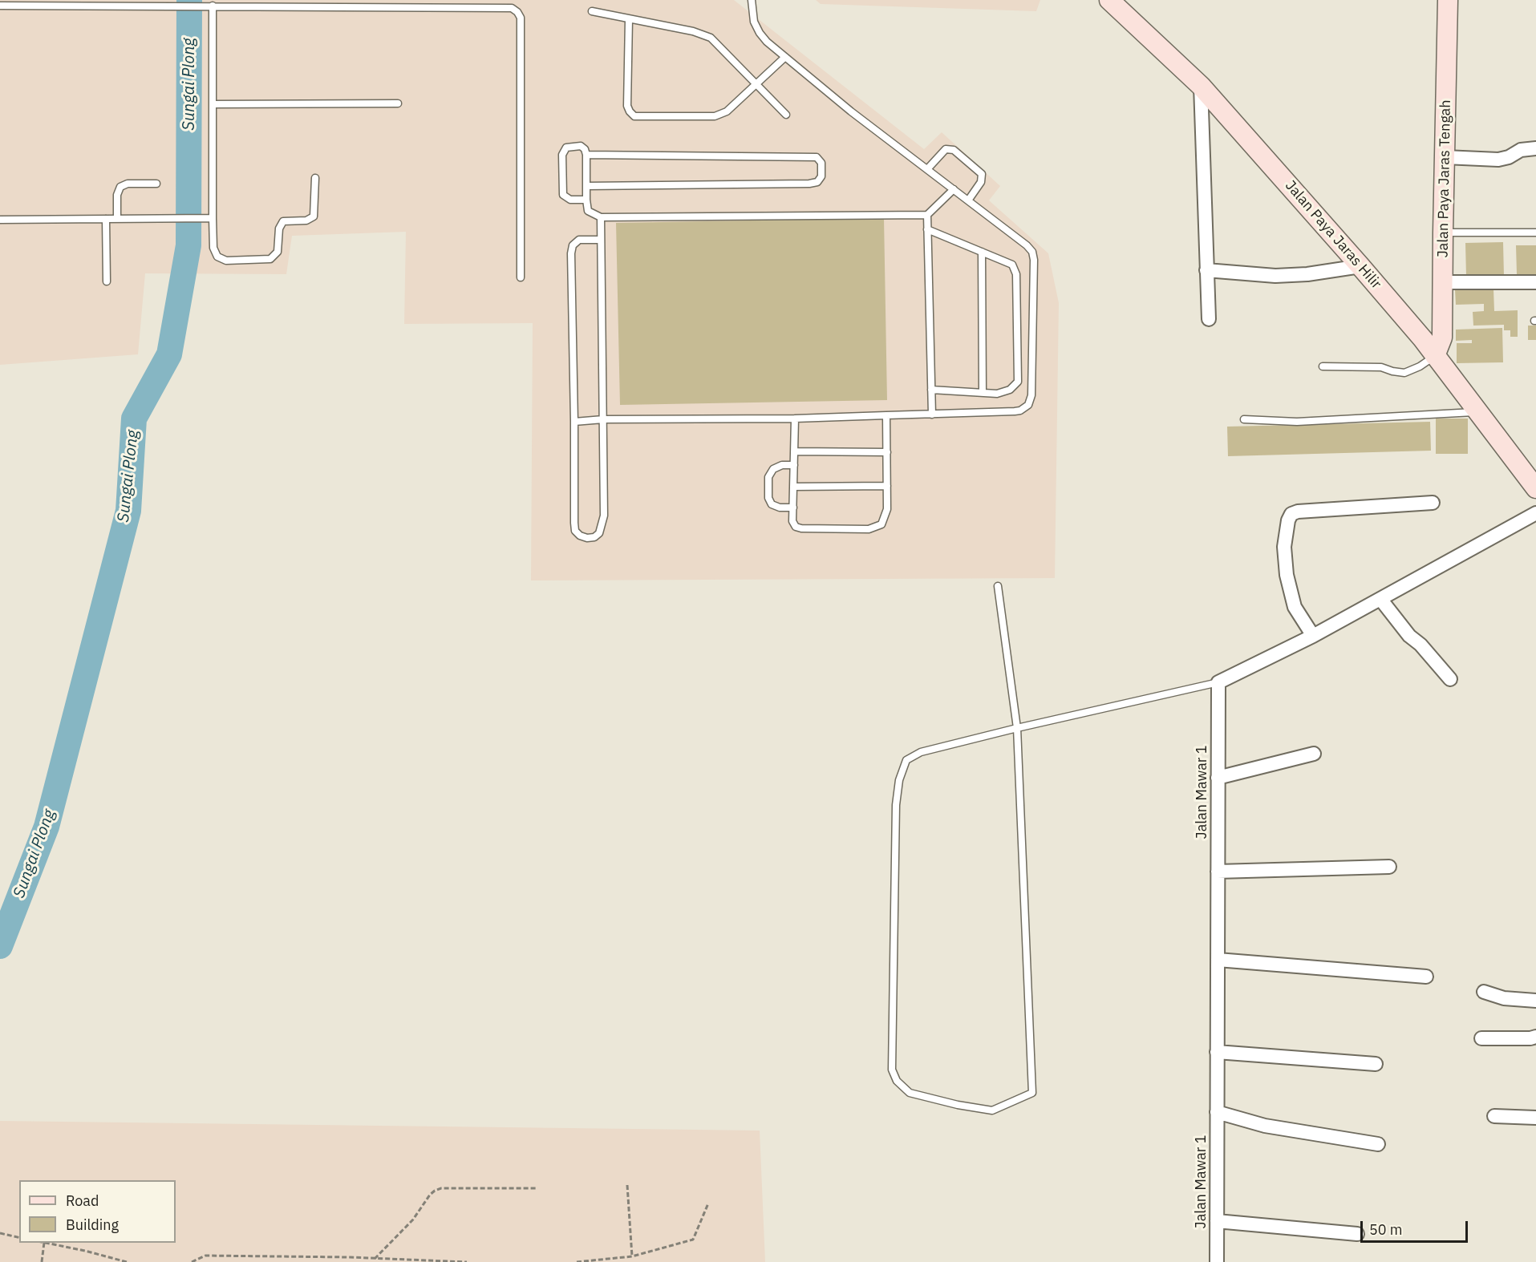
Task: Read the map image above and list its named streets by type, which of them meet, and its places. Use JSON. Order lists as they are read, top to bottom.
{
  "streets": {
    "street": ["Jalan Paya Jaras Tengah", "Jalan Paya Jaras Hilir", "Jalan Mawar 1"]
  },
  "crossings": [
    ["Jalan Paya Jaras Tengah", "Jalan Paya Jaras Hilir"]
  ],
  "water": ["Sungai Plong"],
  "legend": ["Road", "Building"],
  "scale_bar": "50 m"
}
